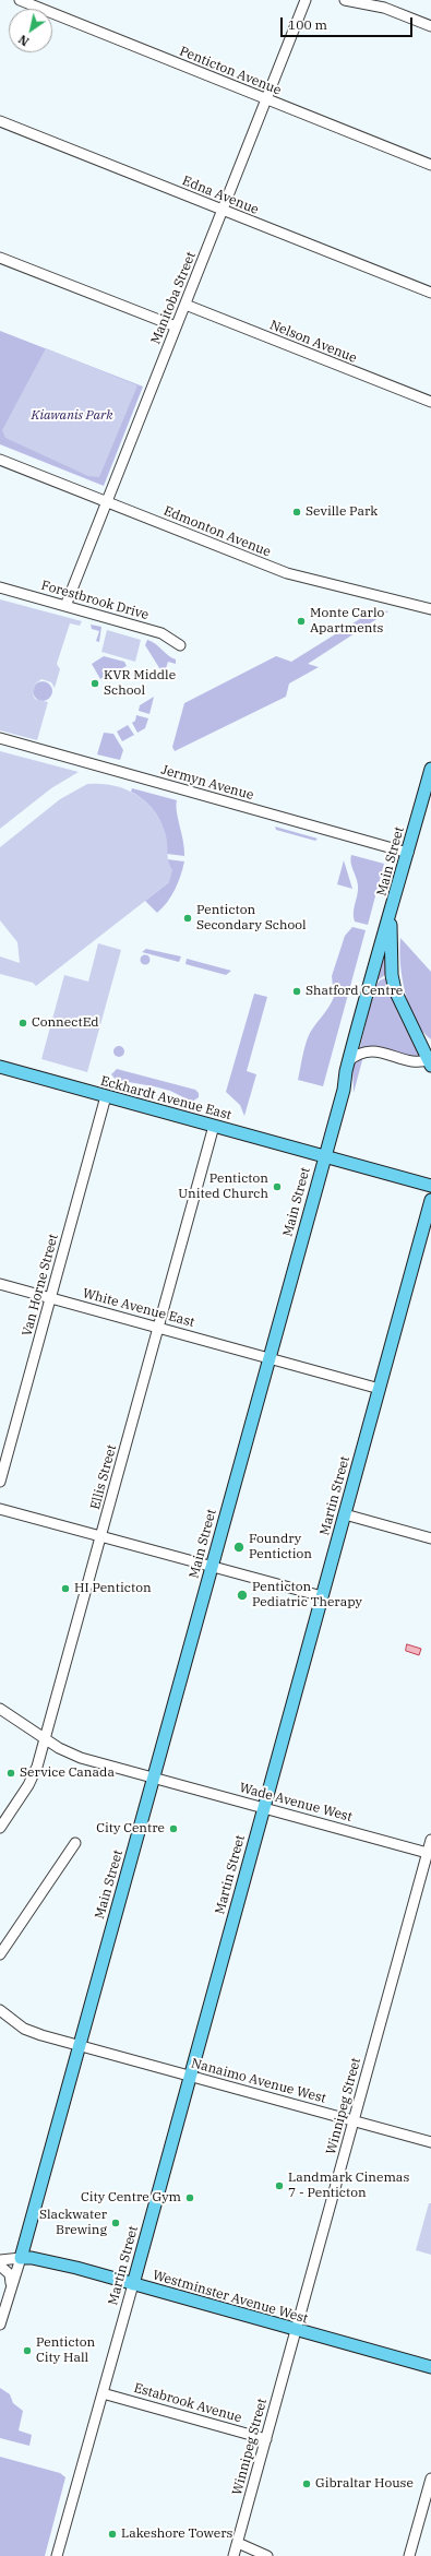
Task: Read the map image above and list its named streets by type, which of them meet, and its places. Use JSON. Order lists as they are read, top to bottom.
{
  "streets": {
    "main road": [
      "Main Street",
      "Eckhardt Avenue East",
      "Martin Street",
      "Westminster Avenue West"
    ],
    "street": [
      "Penticton Avenue",
      "Edna Avenue",
      "Manitoba Street",
      "Nelson Avenue",
      "Edmonton Avenue",
      "Forestbrook Drive",
      "Jermyn Avenue",
      "Van Horne Street",
      "White Avenue East",
      "Ellis Street",
      "Wade Avenue West",
      "Nanaimo Avenue West",
      "Winnipeg Street",
      "Estabrook Avenue"
    ]
  },
  "crossings": [
    ["Penticton Avenue", "Manitoba Street"],
    ["Edna Avenue", "Manitoba Street"],
    ["Manitoba Street", "Nelson Avenue"],
    ["Manitoba Street", "Edmonton Avenue"],
    ["Manitoba Street", "Forestbrook Drive"],
    ["Jermyn Avenue", "Main Street"],
    ["Main Street", "Eckhardt Avenue East"],
    ["Main Street", "White Avenue East"],
    ["Main Street", "Wade Avenue West"],
    ["Main Street", "Nanaimo Avenue West"],
    ["Main Street", "Westminster Avenue West"],
    ["Eckhardt Avenue East", "Van Horne Street"],
    ["Eckhardt Avenue East", "Ellis Street"],
    ["Van Horne Street", "White Avenue East"],
    ["White Avenue East", "Ellis Street"],
    ["White Avenue East", "Martin Street"],
    ["Ellis Street", "Wade Avenue West"],
    ["Martin Street", "Wade Avenue West"],
    ["Martin Street", "Nanaimo Avenue West"],
    ["Martin Street", "Westminster Avenue West"],
    ["Martin Street", "Estabrook Avenue"],
    ["Wade Avenue West", "Winnipeg Street"],
    ["Nanaimo Avenue West", "Winnipeg Street"],
    ["Winnipeg Street", "Westminster Avenue West"],
    ["Winnipeg Street", "Estabrook Avenue"]
  ],
  "parks": ["Kiawanis Park"],
  "places": [
    "Seville Park",
    "Monte Carlo Apartments",
    "KVR Middle School",
    "Penticton Secondary School",
    "Shatford Centre",
    "ConnectEd",
    "Penticton United Church",
    "Foundry Pentiction",
    "HI Penticton",
    "Penticton Pediatric Therapy",
    "Service Canada",
    "City Centre",
    "Landmark Cinemas 7 - Penticton",
    "City Centre Gym",
    "Slackwater Brewing",
    "Penticton City Hall",
    "Gibraltar House",
    "Lakeshore Towers"
  ],
  "scale_bar": "100 m",
  "north": "bottom left"
}
